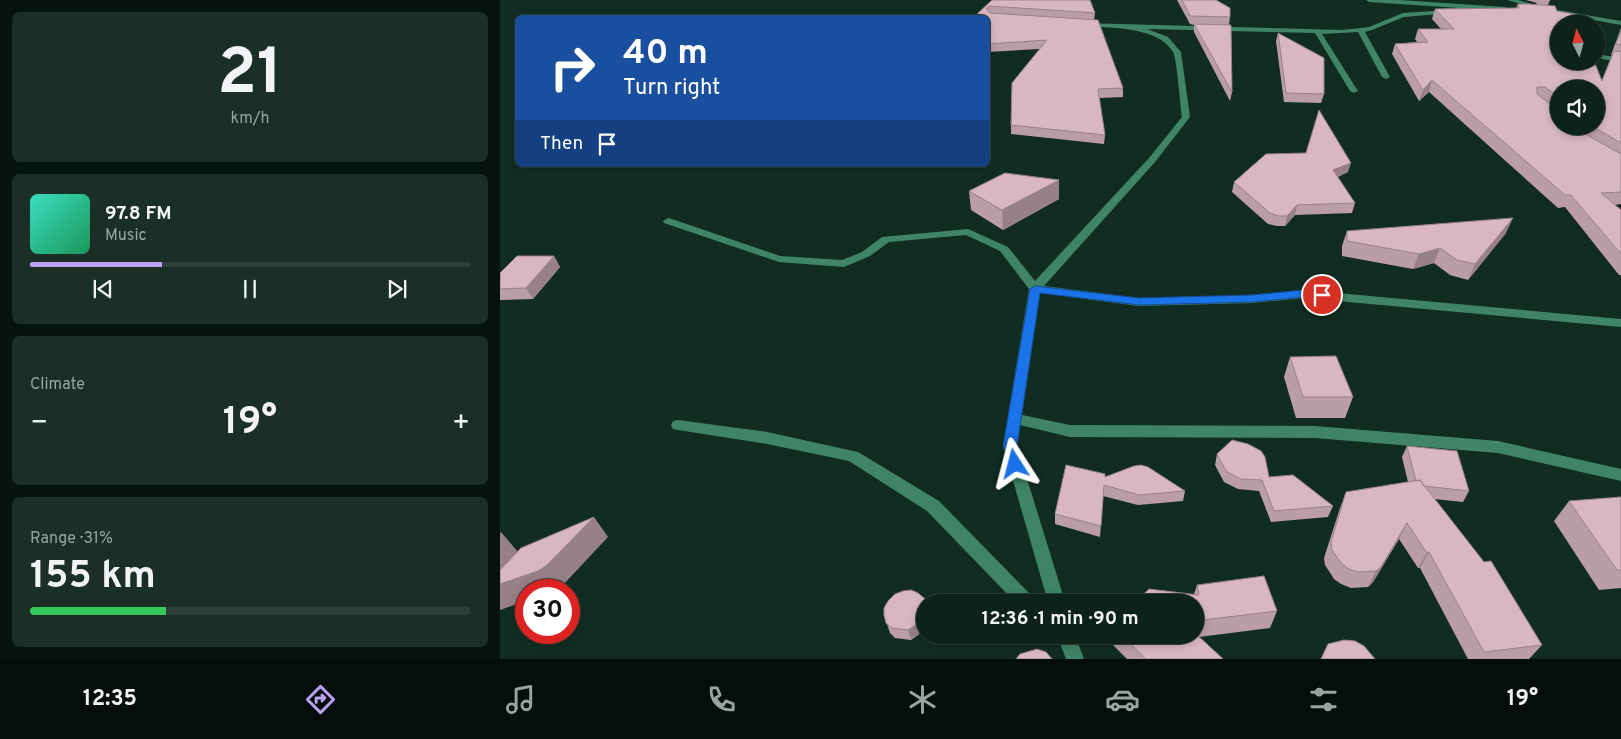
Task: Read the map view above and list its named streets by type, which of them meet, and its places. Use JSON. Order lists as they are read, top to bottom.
{
  "north": "top",
  "page": {
    "tile": [
      ["21", "km/h"],
      "Climate",
      ["Range · 31%", "155 km"]
    ],
    "turn": ["40 m", "Turn right"],
    "then": "Then",
    "song": ["97.8 FM", "Music"],
    "heat": ["−", "19°", "+"],
    "limit": "30",
    "trip": "12:36 · 1 min · 90 m",
    "tabs": ["12:35", "19°"]
  }
}
